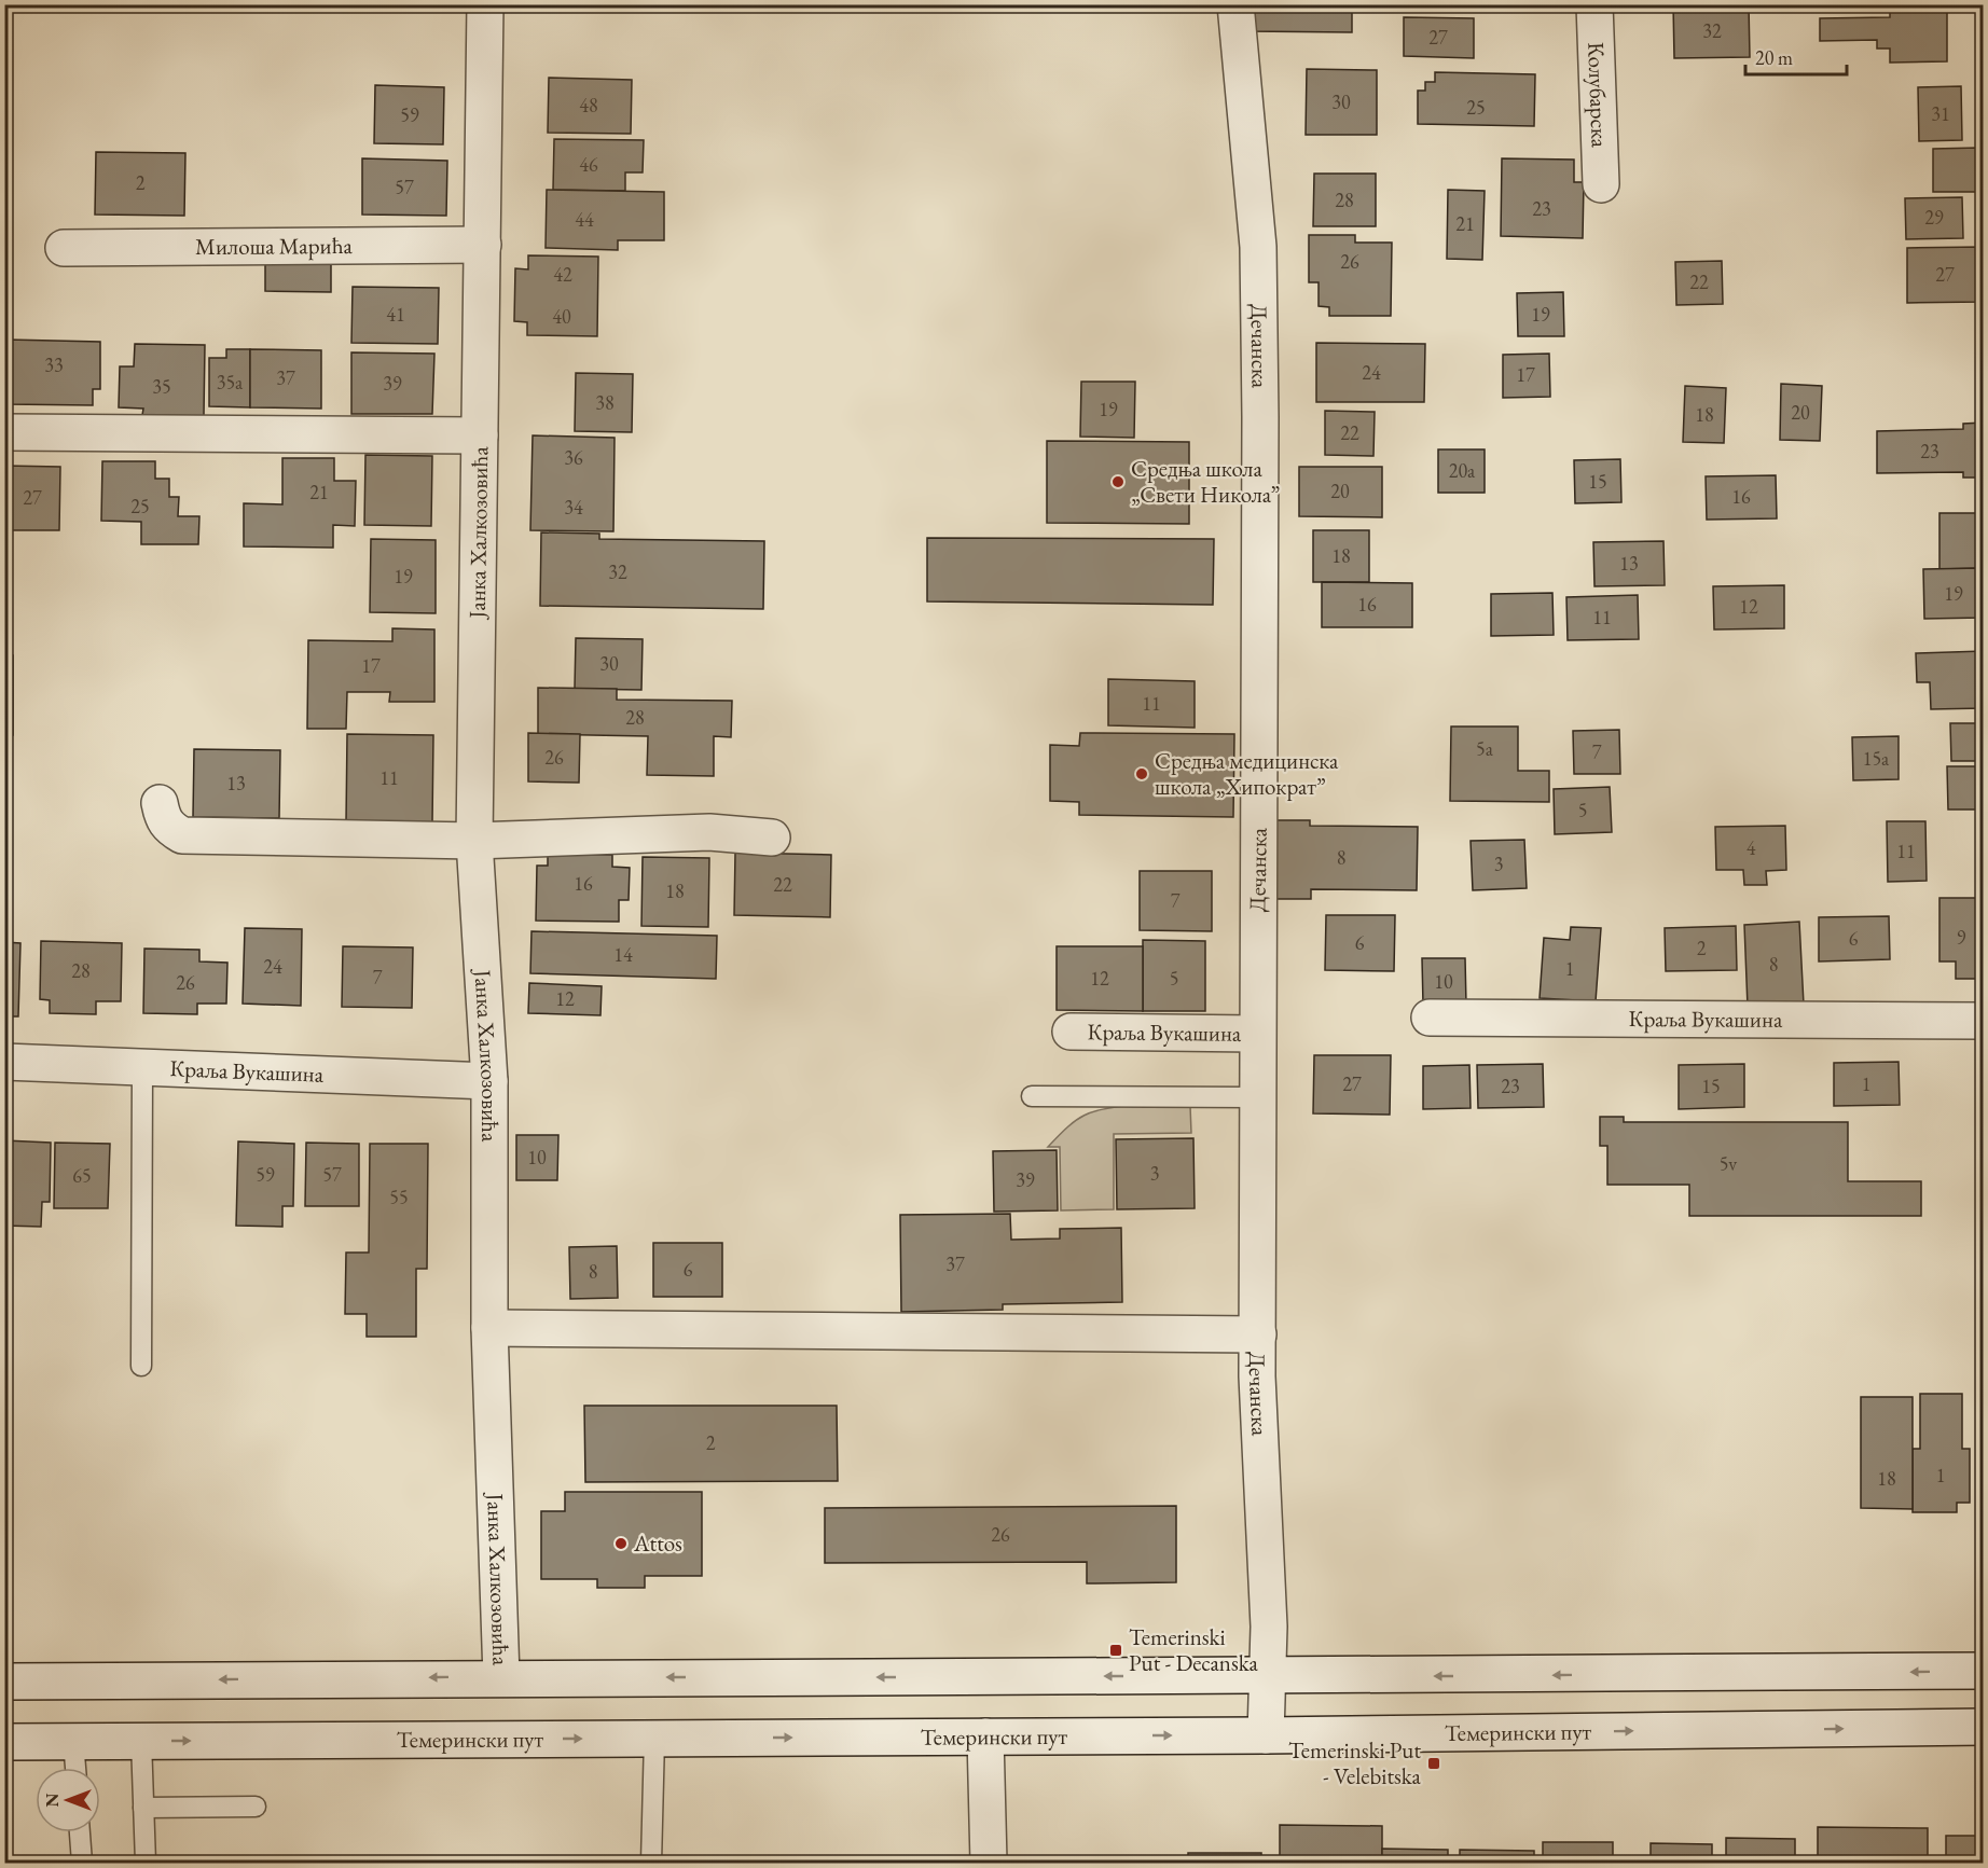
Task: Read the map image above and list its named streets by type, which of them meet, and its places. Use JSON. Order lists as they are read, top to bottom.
{
  "streets": {
    "street": [
      "Колубарска",
      "Милоша Марића",
      "Дечанска",
      "Јанка Халкозовића",
      "Краља Вукашина",
      "Темерински пут"
    ]
  },
  "crossings": [
    ["Милоша Марића", "Јанка Халкозовића"],
    ["Дечанска", "Краља Вукашина"],
    ["Дечанска", "Темерински пут"],
    ["Јанка Халкозовића", "Краља Вукашина"]
  ],
  "places": {
    "other": ["Средња школа „Свети Никола”", "Средња медицинска школа „Хипократ”", "Attos"],
    "transit": ["Temerinski Put - Decanska", "Temerinski Put - Velebitska"]
  },
  "house_numbers": [
    "32",
    "27",
    "30",
    "48",
    "25",
    "31",
    "59",
    "46",
    "2",
    "57",
    "28",
    "23",
    "29",
    "44",
    "21",
    "26",
    "42",
    "27",
    "22",
    "41",
    "19",
    "40",
    "33",
    "24",
    "17",
    "37",
    "35a",
    "39",
    "35",
    "38",
    "19",
    "20",
    "18",
    "22",
    "23",
    "36",
    "20a",
    "15",
    "20",
    "21",
    "16",
    "27",
    "25",
    "34",
    "18",
    "13",
    "32",
    "19",
    "19",
    "16",
    "12",
    "11",
    "30",
    "17",
    "11",
    "28",
    "5a",
    "7",
    "26",
    "15a",
    "11",
    "13",
    "5",
    "4",
    "11",
    "8",
    "3",
    "16",
    "22",
    "18",
    "7",
    "9",
    "6",
    "6",
    "2",
    "14",
    "8",
    "24",
    "1",
    "28",
    "7",
    "12",
    "5",
    "10",
    "26",
    "12",
    "27",
    "1",
    "23",
    "15",
    "10",
    "5v",
    "3",
    "59",
    "57",
    "65",
    "39",
    "55",
    "37",
    "6",
    "8",
    "2",
    "1",
    "18",
    "26"
  ],
  "scale_bar": "20 m",
  "north": "left"
}
